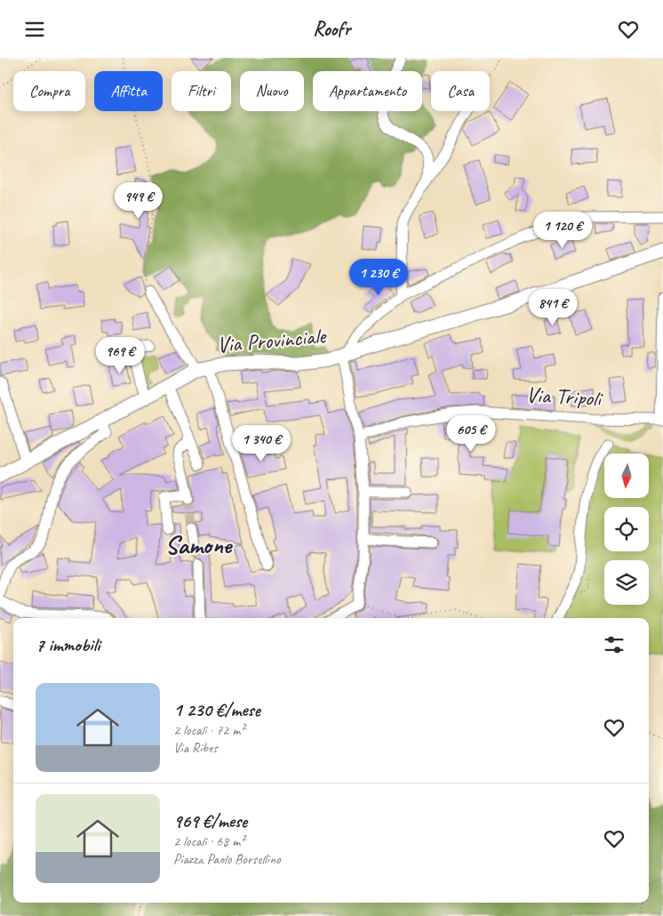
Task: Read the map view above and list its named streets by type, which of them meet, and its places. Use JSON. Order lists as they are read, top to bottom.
{
  "streets": {
    "main road": ["Via Provinciale"],
    "street": ["Via Tripoli"]
  },
  "districts": ["Samone"],
  "north": "bottom",
  "page": {
    "header": "Roofr",
    "chip": [
      "Compra",
      "Affitta",
      "Filtri",
      "Nuovo",
      "Appartamento",
      "Casa"
    ],
    "price": [
      "949 €",
      "1 120 €",
      "1 230 €",
      "841 €",
      "969 €",
      "605 €",
      "1 340 €"
    ],
    "heading": "7 immobili",
    "list": [
      {
        "name": "1 230 €/mese",
        "note": "2 locali · 72 m² · Via Ribes"
      },
      {
        "name": "969 €/mese",
        "note": "2 locali · 68 m² · Piazza Paolo Borsellino"
      }
    ]
  }
}
